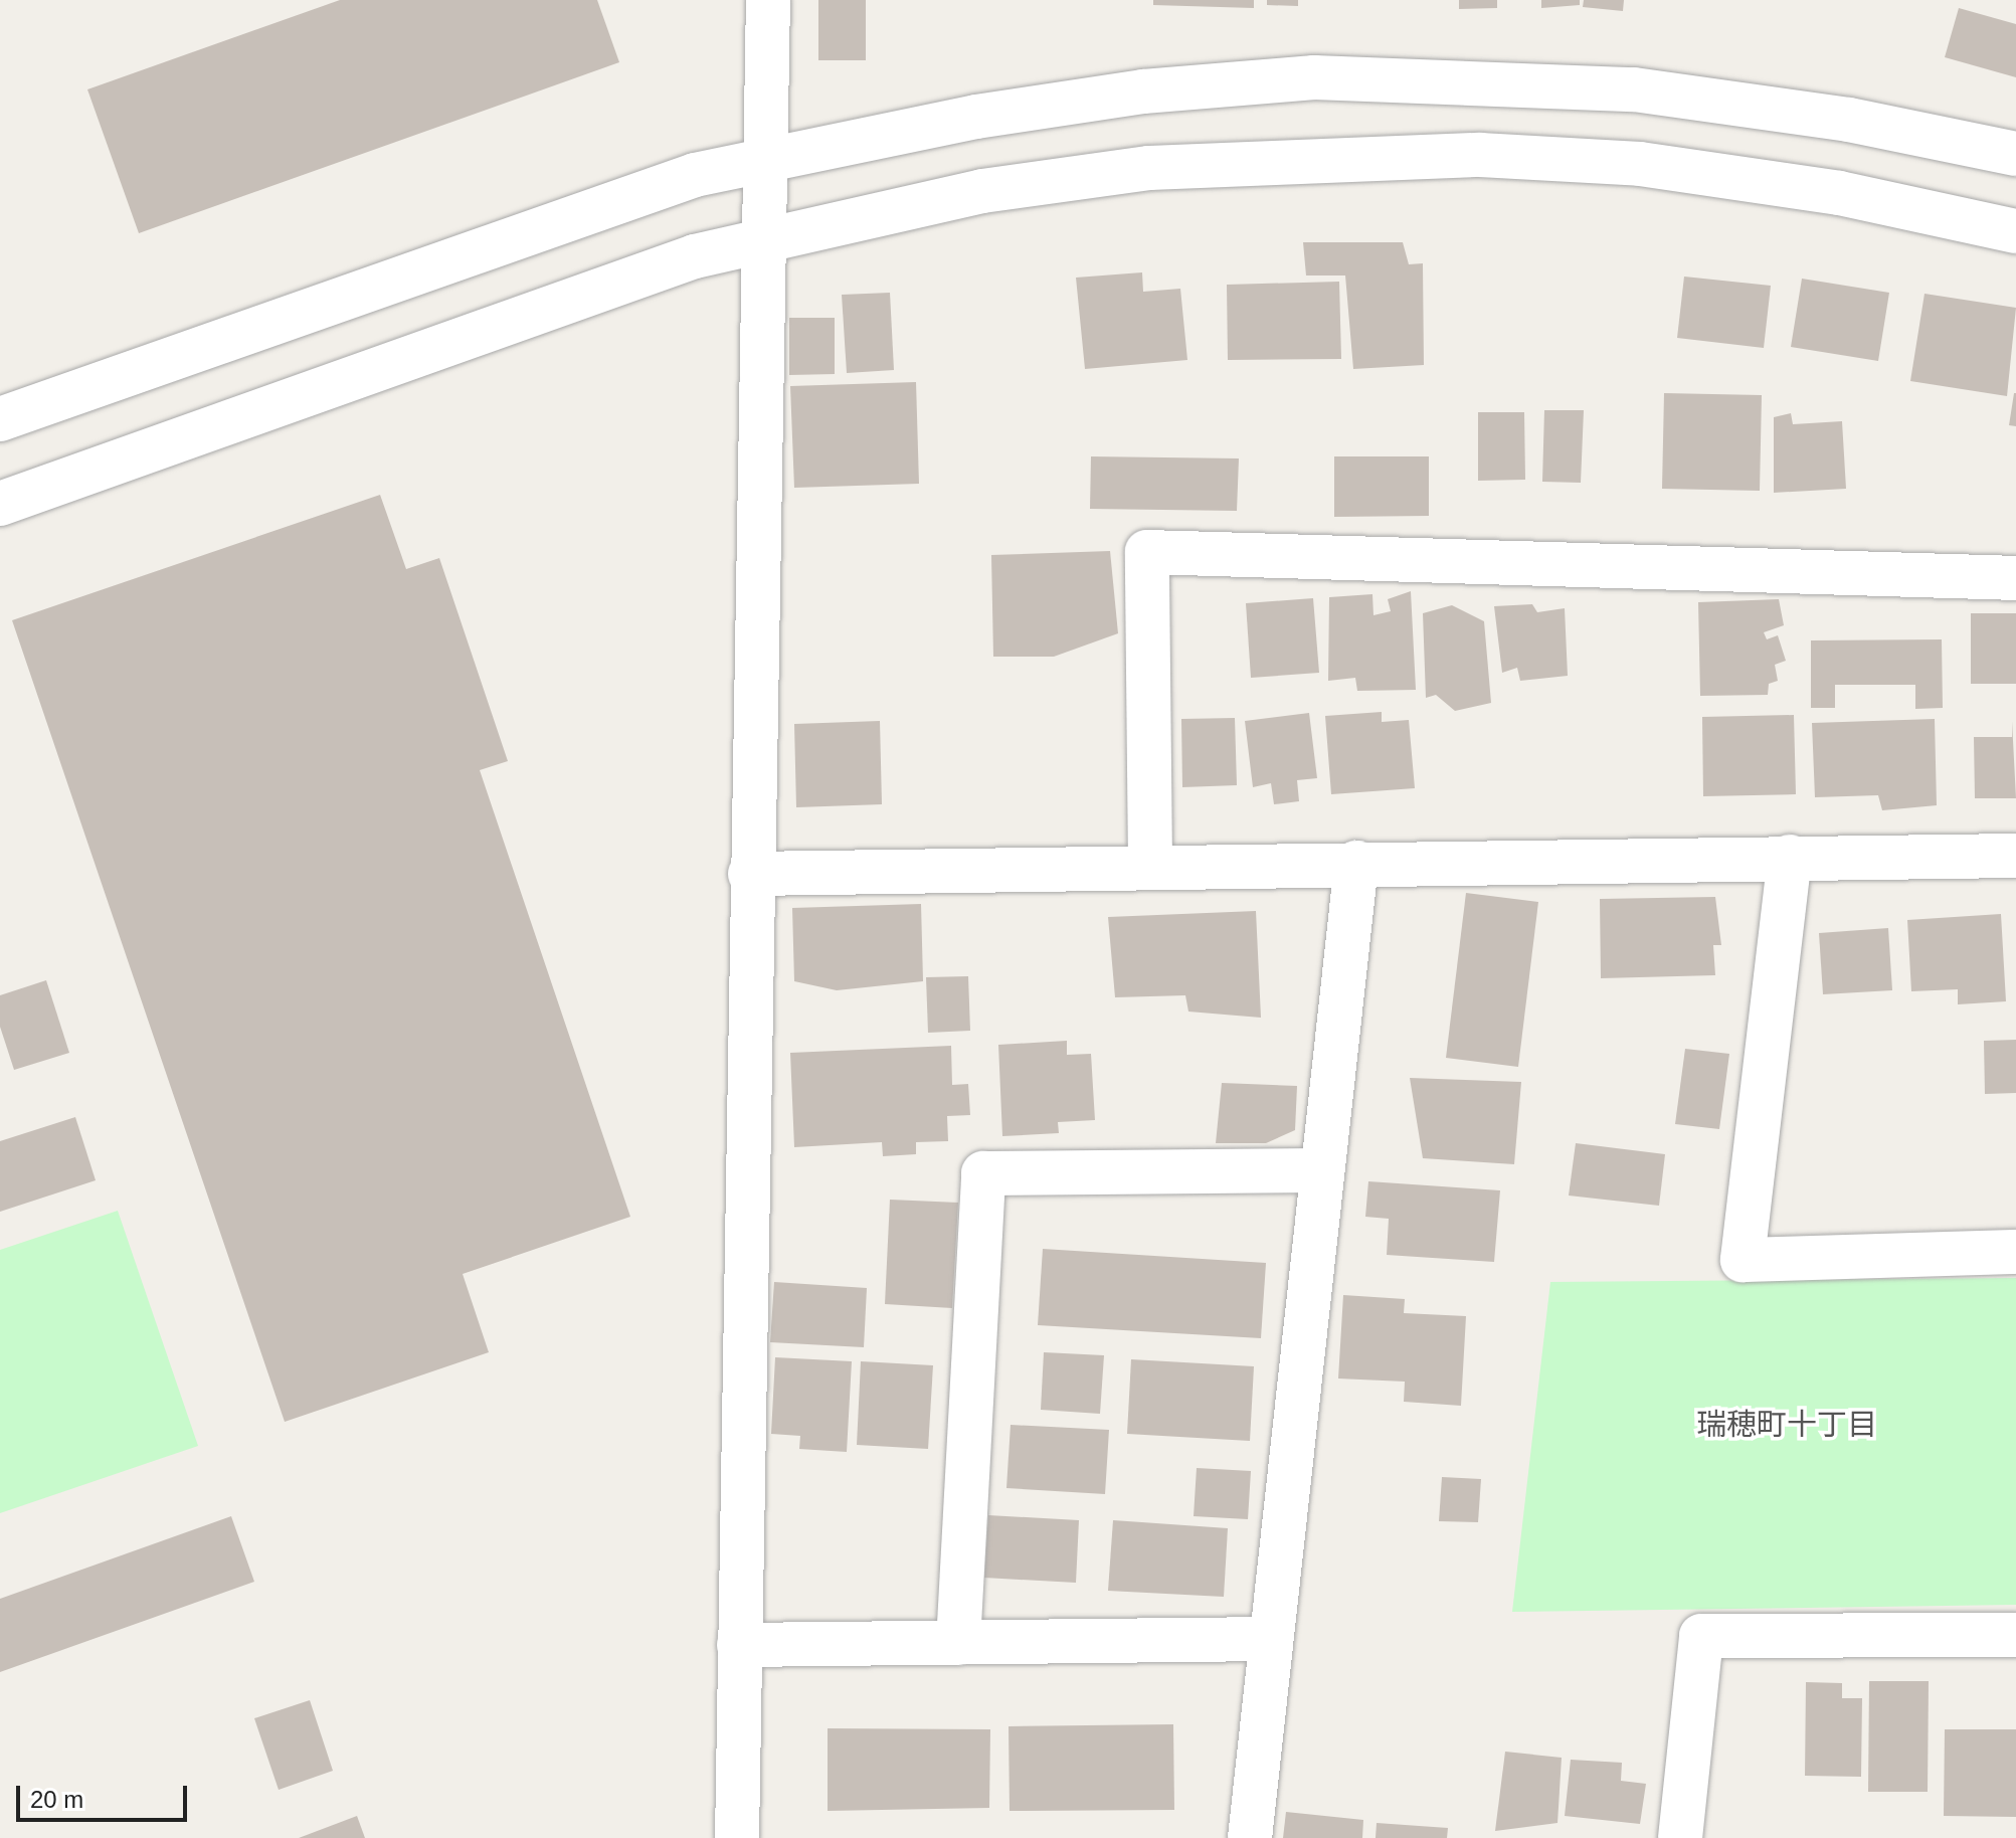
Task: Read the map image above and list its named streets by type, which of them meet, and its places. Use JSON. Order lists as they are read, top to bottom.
{
  "districts": ["瑞穂町十丁目"],
  "scale_bar": "20 m"
}
